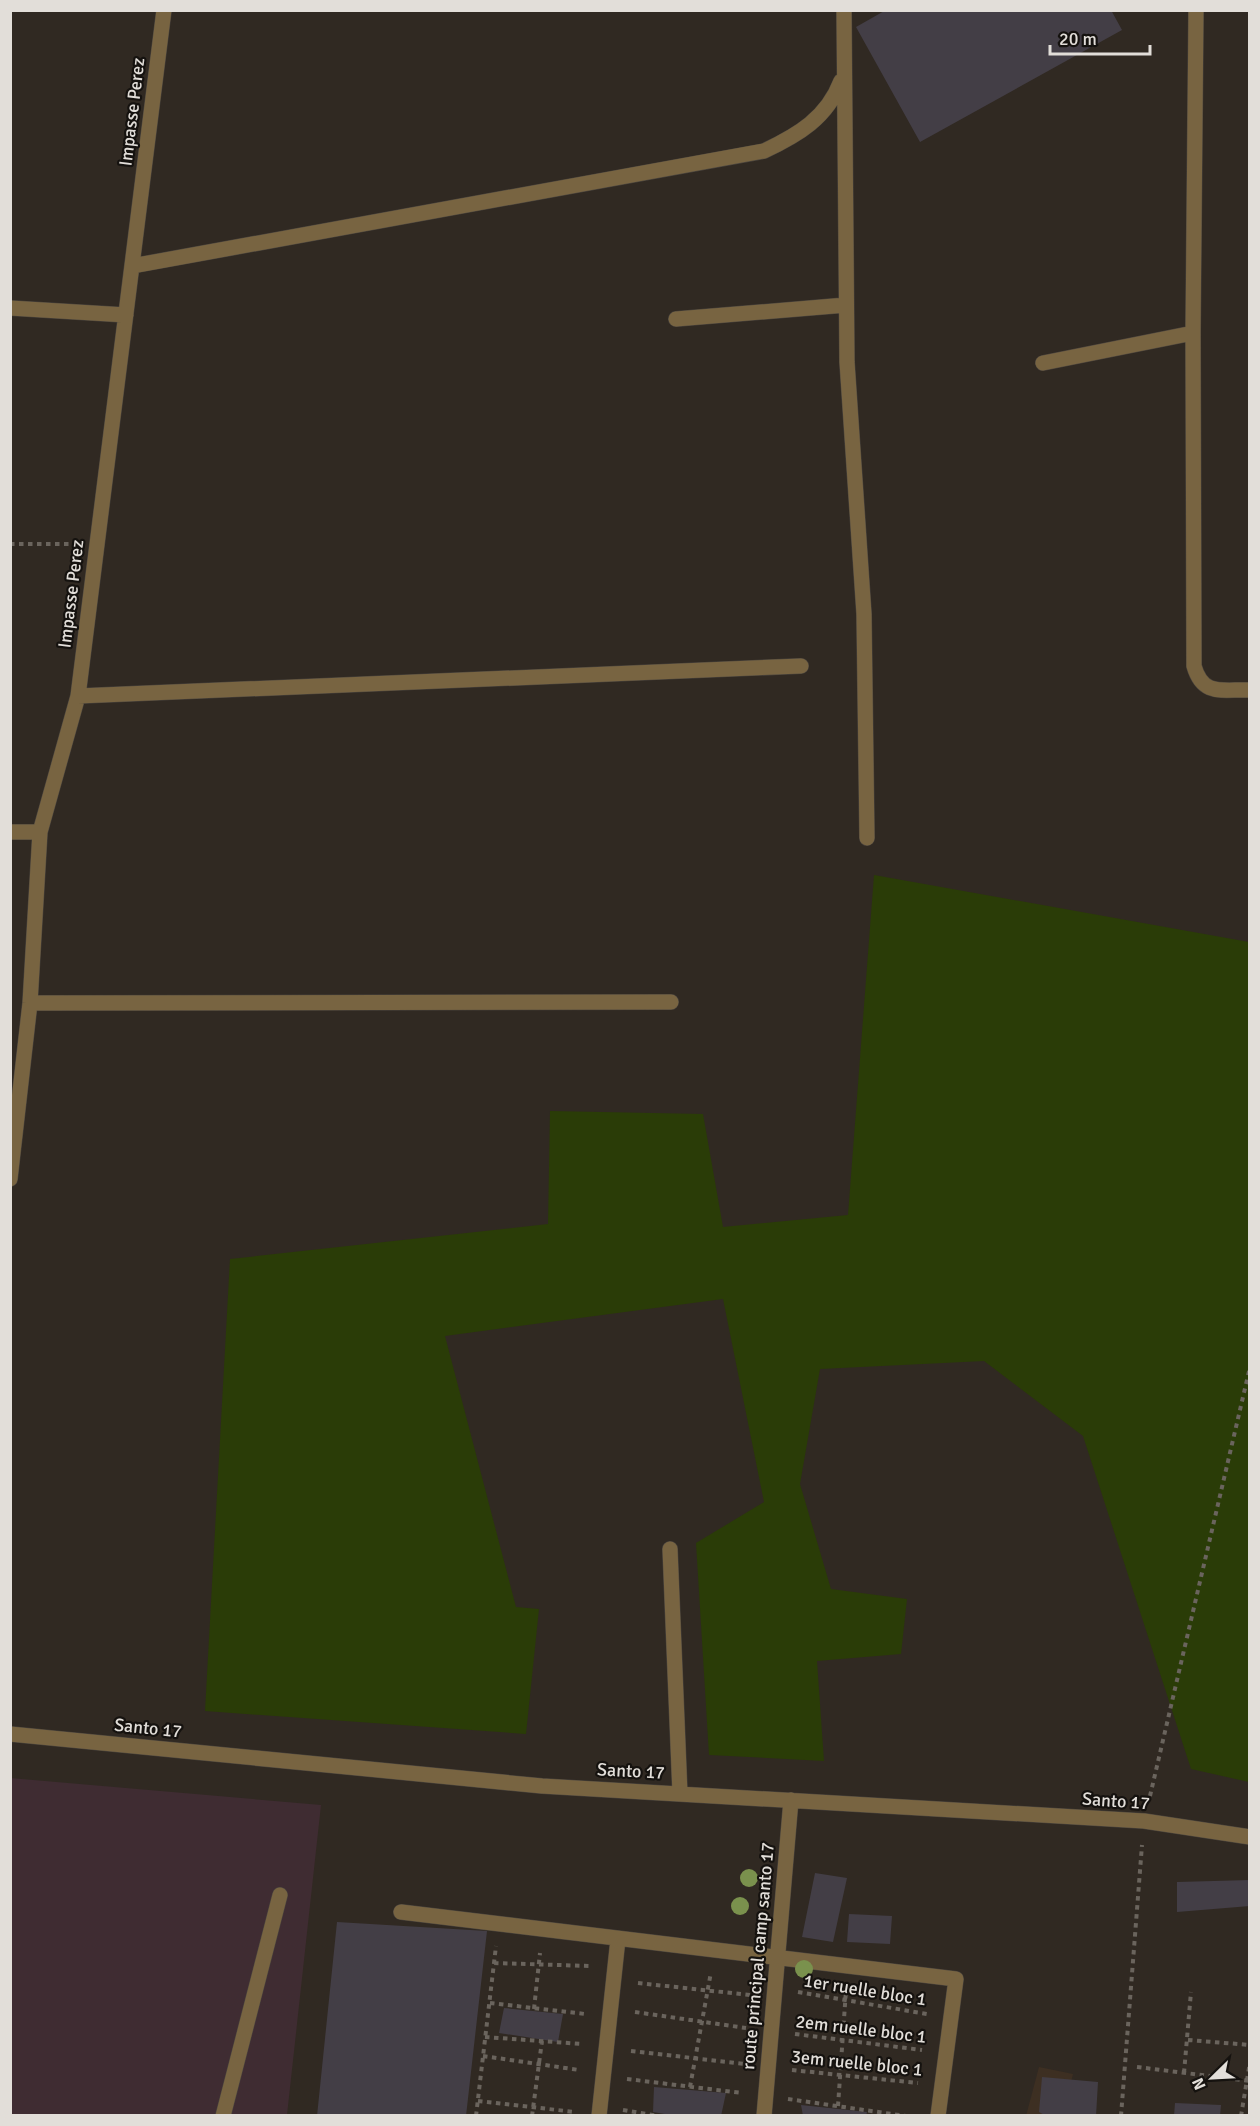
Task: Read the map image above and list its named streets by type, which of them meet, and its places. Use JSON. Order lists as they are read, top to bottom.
{
  "streets": {
    "street": ["Impasse Perez", "Santo 17", "route principal camp santo 17"],
    "path": ["1er ruelle bloc 1", "2em ruelle bloc 1", "3em ruelle bloc 1"]
  },
  "crossings": [
    ["Santo 17", "route principal camp santo 17"],
    ["route principal camp santo 17", "1er ruelle bloc 1"],
    ["route principal camp santo 17", "2em ruelle bloc 1"],
    ["route principal camp santo 17", "3em ruelle bloc 1"]
  ],
  "scale_bar": "20 m",
  "north": "bottom left"
}
